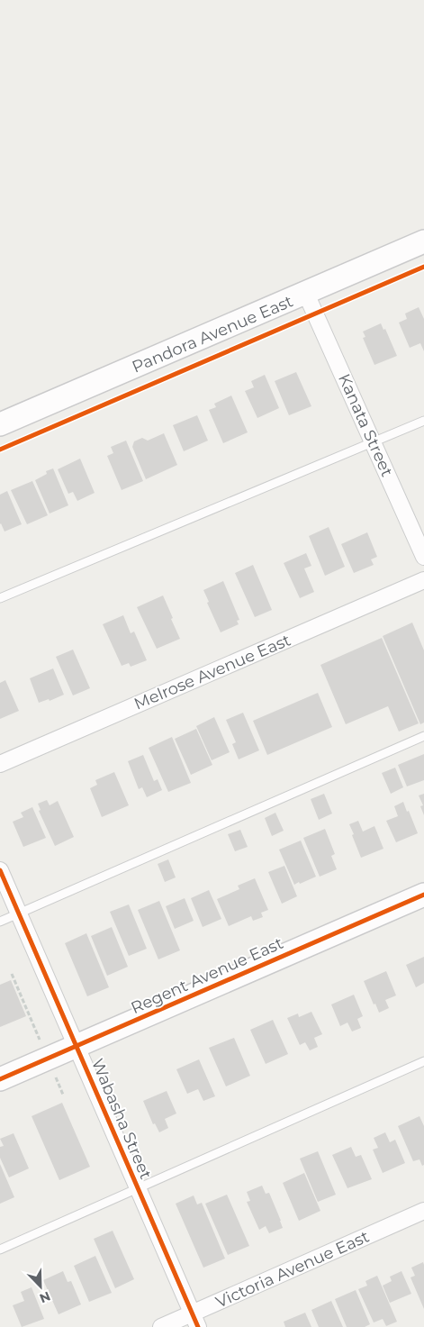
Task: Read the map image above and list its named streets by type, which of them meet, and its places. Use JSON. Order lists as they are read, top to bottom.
{
  "streets": {
    "street": [
      "Pandora Avenue East",
      "Kanata Street",
      "Melrose Avenue East",
      "Regent Avenue East",
      "Wabasha Street",
      "Victoria Avenue East"
    ]
  },
  "crossings": [
    ["Pandora Avenue East", "Kanata Street"],
    ["Regent Avenue East", "Wabasha Street"],
    ["Wabasha Street", "Victoria Avenue East"]
  ],
  "north": "bottom right"
}
